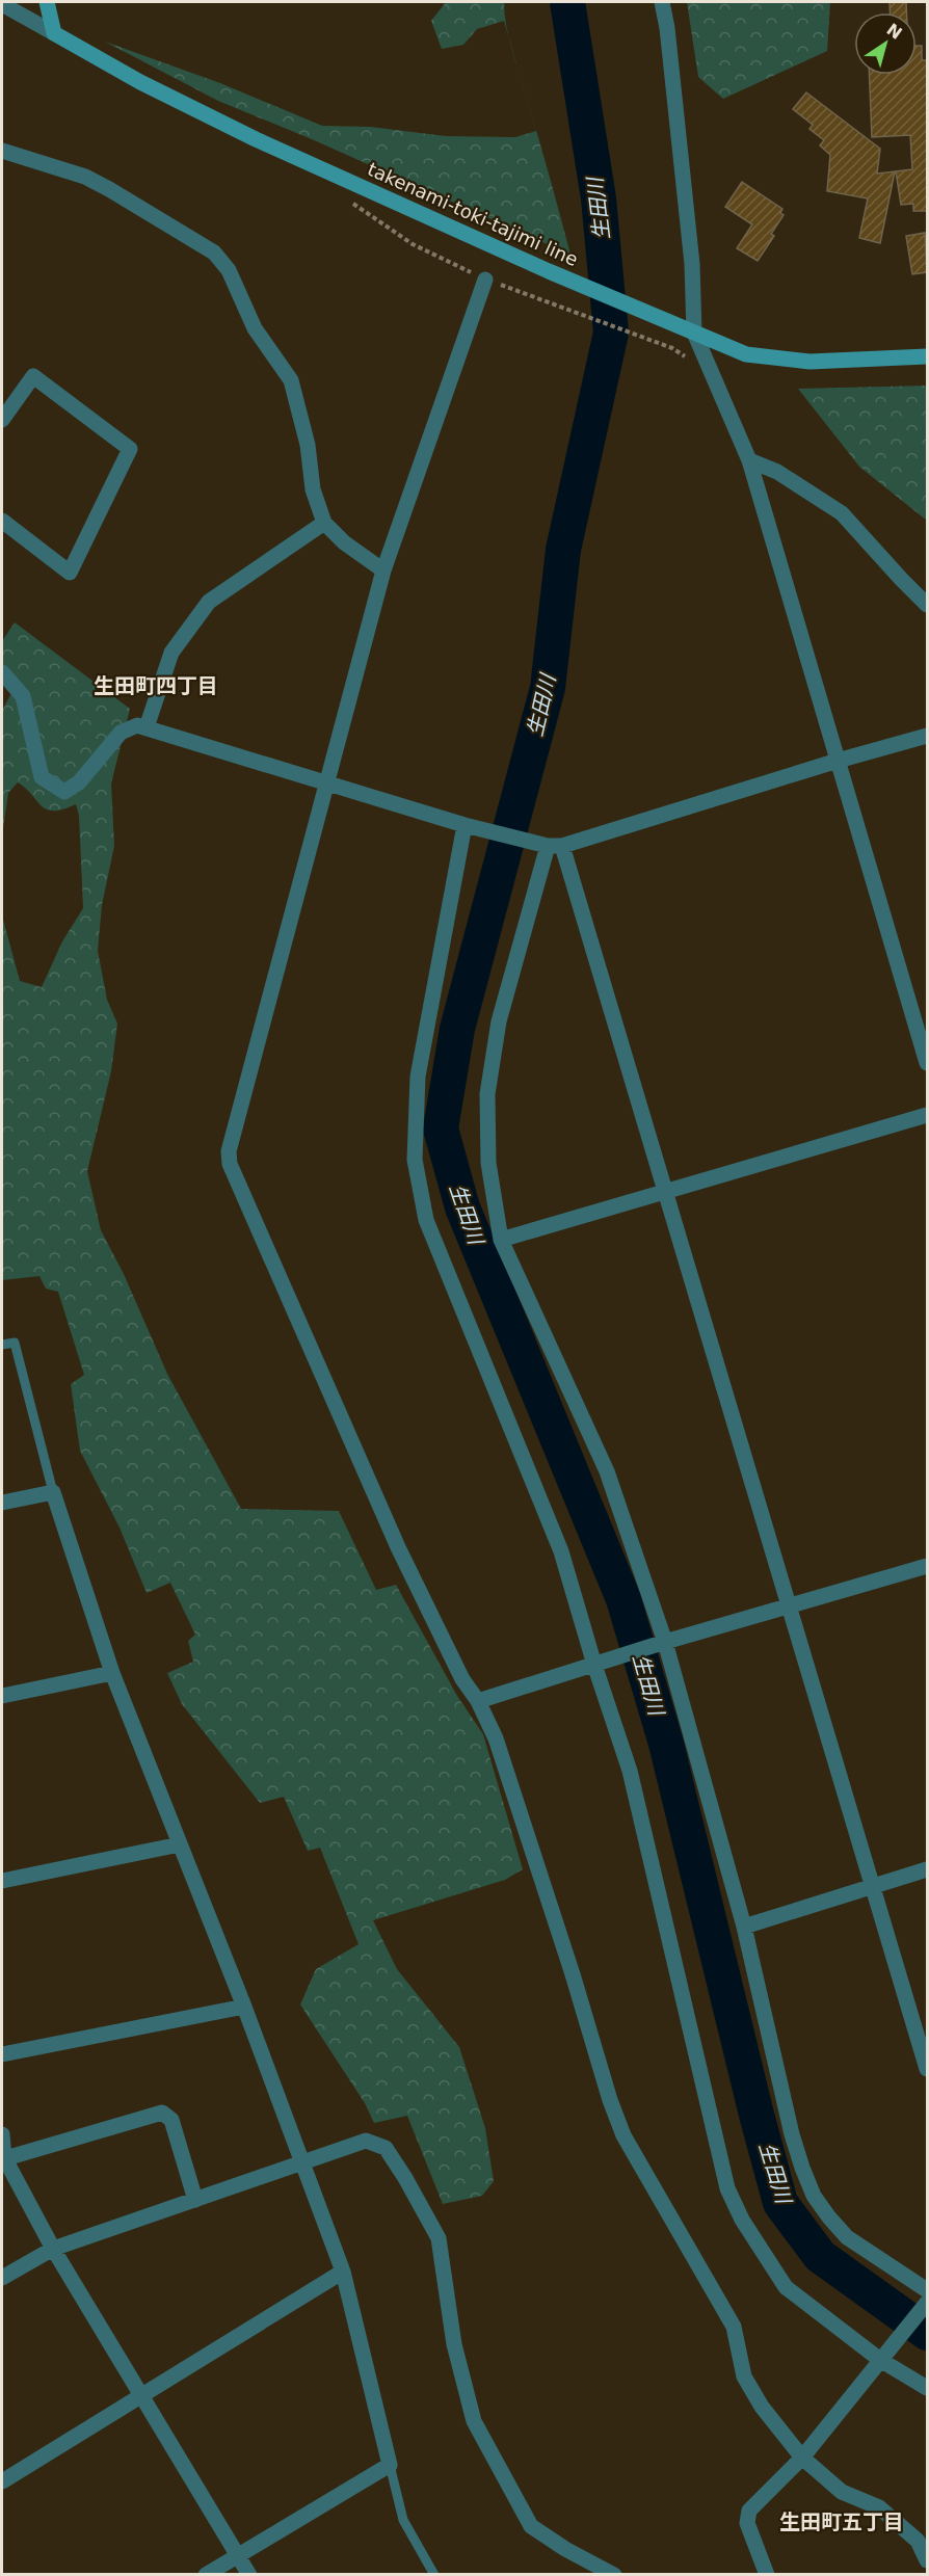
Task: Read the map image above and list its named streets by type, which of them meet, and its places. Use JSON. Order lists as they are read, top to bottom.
{
  "streets": {
    "main road": ["takenami-toki-tajimi line"]
  },
  "districts": ["生田町四丁目", "生田町五丁目"],
  "water": ["生田川"],
  "north": "top right"
}
